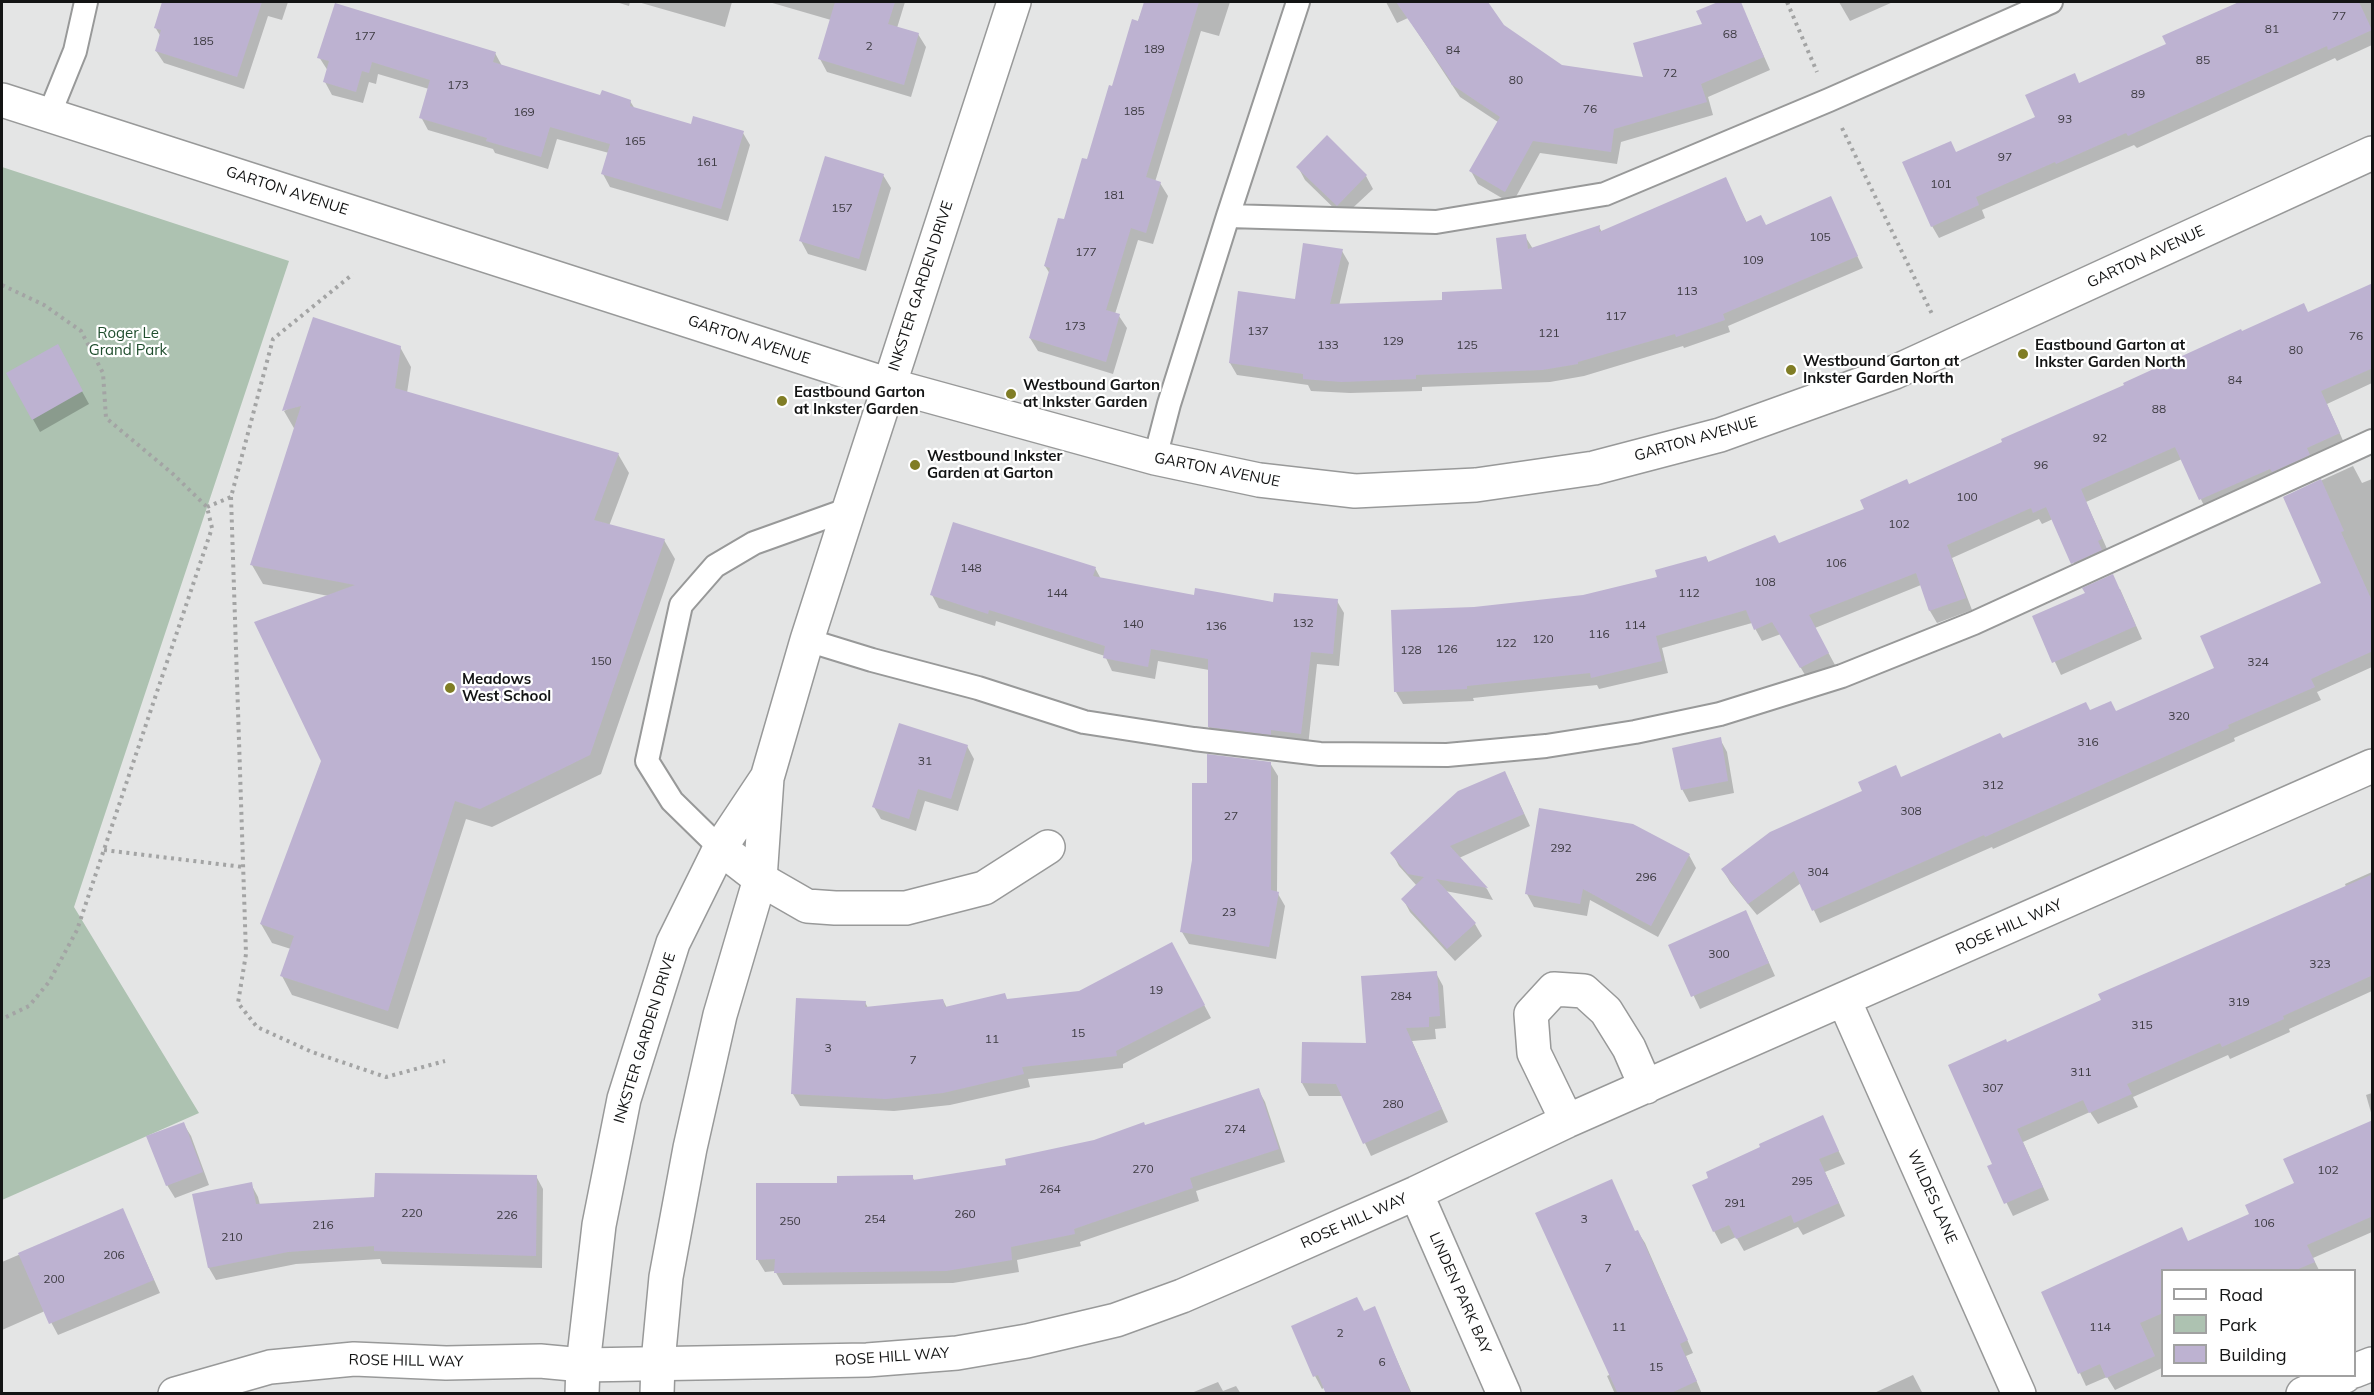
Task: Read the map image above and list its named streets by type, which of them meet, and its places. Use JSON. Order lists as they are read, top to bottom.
{
  "streets": {
    "street": [
      "GARTON AVENUE",
      "INKSTER GARDEN DRIVE",
      "ROSE HILL WAY",
      "WILDES LANE",
      "LINDEN PARK BAY"
    ]
  },
  "crossings": [
    ["GARTON AVENUE", "INKSTER GARDEN DRIVE"],
    ["INKSTER GARDEN DRIVE", "ROSE HILL WAY"],
    ["ROSE HILL WAY", "WILDES LANE"],
    ["ROSE HILL WAY", "LINDEN PARK BAY"]
  ],
  "parks": ["Roger Le Grand Park"],
  "places": [
    "Eastbound Garton at Inkster Garden North",
    "Westbound Garton at Inkster Garden North",
    "Westbound Garton at Inkster Garden",
    "Eastbound Garton at Inkster Garden",
    "Westbound Inkster Garden at Garton",
    "Meadows West School"
  ],
  "house_numbers": [
    "77",
    "81",
    "68",
    "177",
    "185",
    "2",
    "189",
    "84",
    "85",
    "72",
    "80",
    "173",
    "89",
    "76",
    "185",
    "169",
    "93",
    "165",
    "97",
    "161",
    "101",
    "181",
    "157",
    "105",
    "177",
    "109",
    "113",
    "117",
    "173",
    "137",
    "121",
    "76",
    "129",
    "133",
    "125",
    "80",
    "84",
    "88",
    "92",
    "96",
    "100",
    "102",
    "106",
    "148",
    "108",
    "144",
    "112",
    "132",
    "140",
    "114",
    "136",
    "116",
    "120",
    "122",
    "126",
    "128",
    "150",
    "324",
    "320",
    "316",
    "31",
    "312",
    "308",
    "27",
    "292",
    "304",
    "296",
    "23",
    "300",
    "323",
    "19",
    "284",
    "319",
    "315",
    "15",
    "11",
    "3",
    "7",
    "311",
    "307",
    "280",
    "274",
    "270",
    "102",
    "295",
    "264",
    "291",
    "220",
    "260",
    "226",
    "254",
    "3",
    "250",
    "106",
    "216",
    "210",
    "206",
    "7",
    "200",
    "11",
    "114",
    "2",
    "6",
    "15"
  ],
  "legend": ["Road", "Park", "Building"]
}
